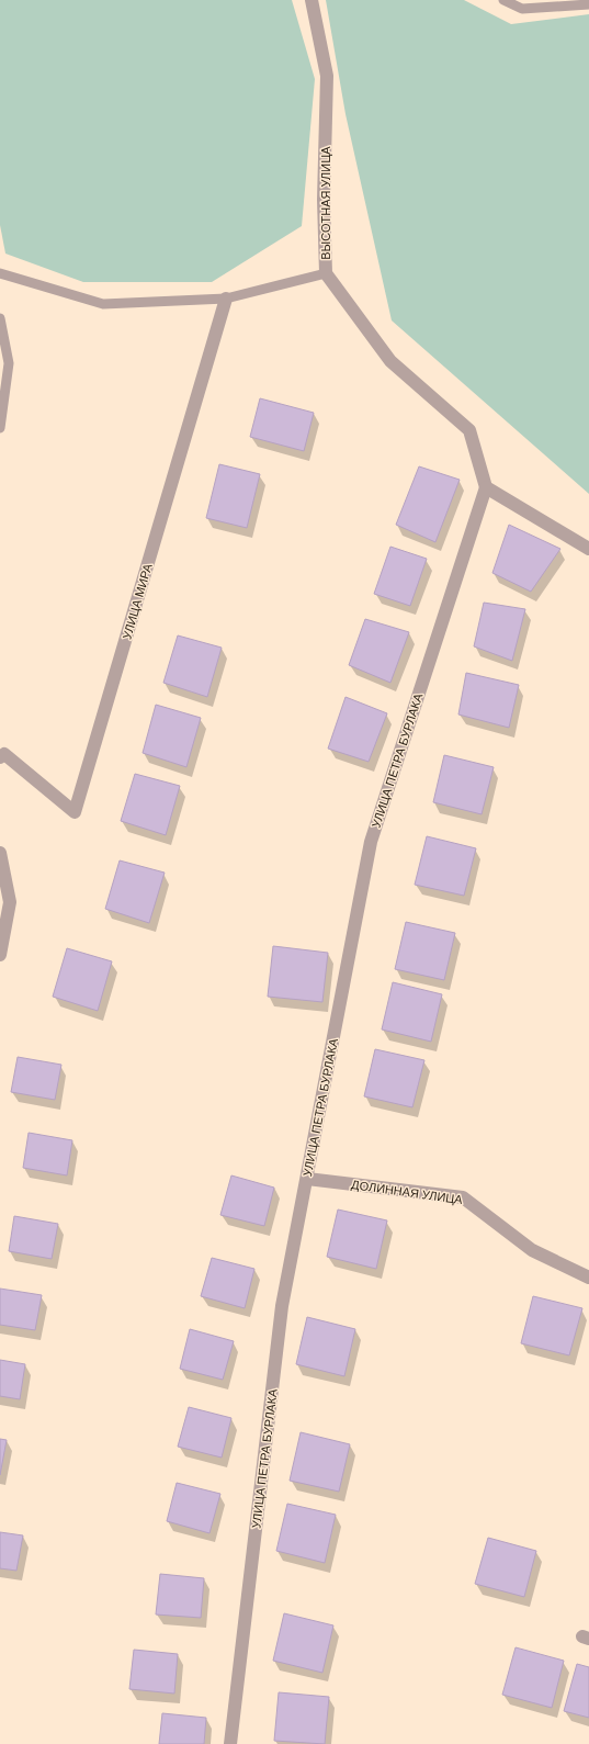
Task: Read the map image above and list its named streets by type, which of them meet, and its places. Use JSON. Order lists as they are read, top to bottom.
{
  "streets": {
    "street": [
      "ВЫСОТНАЯ УЛИЦА",
      "УЛИЦА МИРА",
      "УЛИЦА ПЕТРА БУРЛАКА",
      "ДОЛИННАЯ УЛИЦА"
    ]
  },
  "crossings": [
    ["ВЫСОТНАЯ УЛИЦА", "УЛИЦА ПЕТРА БУРЛАКА"],
    ["УЛИЦА ПЕТРА БУРЛАКА", "ДОЛИННАЯ УЛИЦА"]
  ]
}
